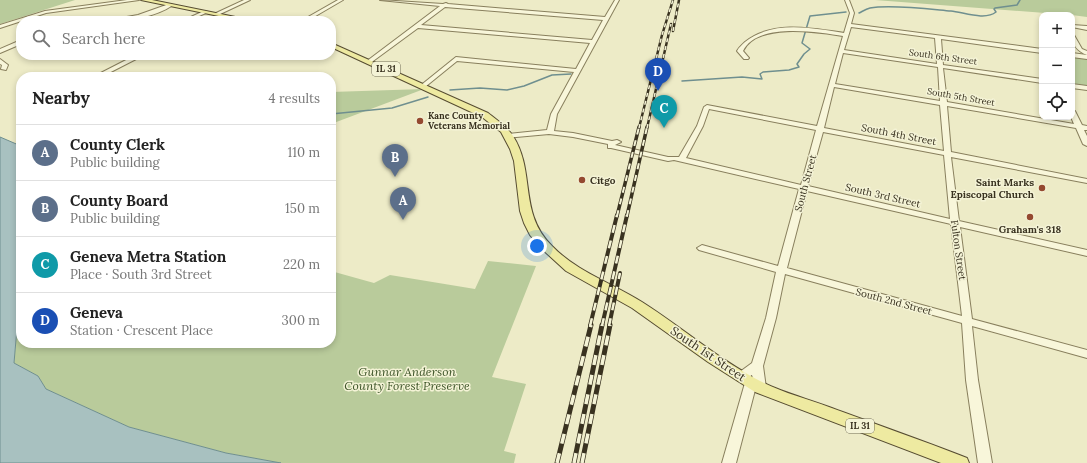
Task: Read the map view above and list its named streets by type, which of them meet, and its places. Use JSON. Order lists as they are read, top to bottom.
{
  "streets": {
    "main road": ["IL 31", "South 1st Street"],
    "street": [
      "South 6th Street",
      "South 5th Street",
      "South 4th Street",
      "South Street",
      "South 3rd Street",
      "Fulton Street",
      "South 2nd Street"
    ]
  },
  "crossings": [
    ["South 6th Street", "South Street"],
    ["South 6th Street", "Fulton Street"],
    ["IL 31", "South 3rd Street"],
    ["IL 31", "South 1st Street"],
    ["South 5th Street", "South Street"],
    ["South 5th Street", "Fulton Street"],
    ["South 4th Street", "South Street"],
    ["South 4th Street", "South 3rd Street"],
    ["South 4th Street", "Fulton Street"],
    ["South Street", "South 3rd Street"],
    ["South Street", "South 2nd Street"],
    ["South Street", "South 1st Street"],
    ["South 3rd Street", "Fulton Street"],
    ["South 3rd Street", "South 1st Street"],
    ["Fulton Street", "South 2nd Street"]
  ],
  "parks": ["Gunnar Anderson County Forest Preserve"],
  "places": [
    "Kane County Veterans Memorial",
    "Citgo",
    "Saint Marks Episcopal Church",
    "Graham's 318"
  ],
  "page": {
    "map_buttons": ["+", "−"],
    "search": "Search here",
    "pins": [
      "D",
      "C",
      "B",
      "A"
    ],
    "heading": ["Nearby", "4 results"],
    "list": [
      {
        "mark": "A",
        "name": "County Clerk",
        "note": "Public building",
        "value": "110 m"
      },
      {
        "mark": "B",
        "name": "County Board",
        "note": "Public building",
        "value": "150 m"
      },
      {
        "mark": "C",
        "name": "Geneva Metra Station",
        "note": "Place · South 3rd Street",
        "value": "220 m"
      },
      {
        "mark": "D",
        "name": "Geneva",
        "note": "Station · Crescent Place",
        "value": "300 m"
      }
    ]
  }
}
